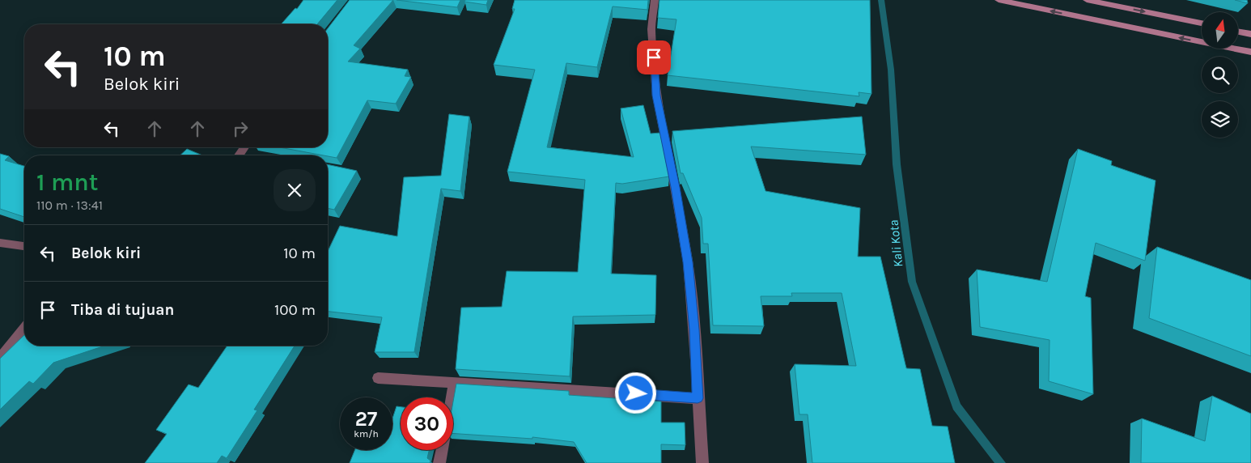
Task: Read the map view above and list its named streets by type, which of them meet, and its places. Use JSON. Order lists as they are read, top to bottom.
{
  "water": ["Kali Kota"],
  "north": "top",
  "page": {
    "turn": ["10 m", "Belok kiri"],
    "heading": ["1 mnt", "110 m · 13:41"],
    "list": [
      {
        "name": "Belok kiri",
        "value": "10 m"
      },
      {
        "name": "Tiba di tujuan",
        "value": "100 m"
      }
    ],
    "speed": "27 km/h",
    "limit": "30"
  }
}
